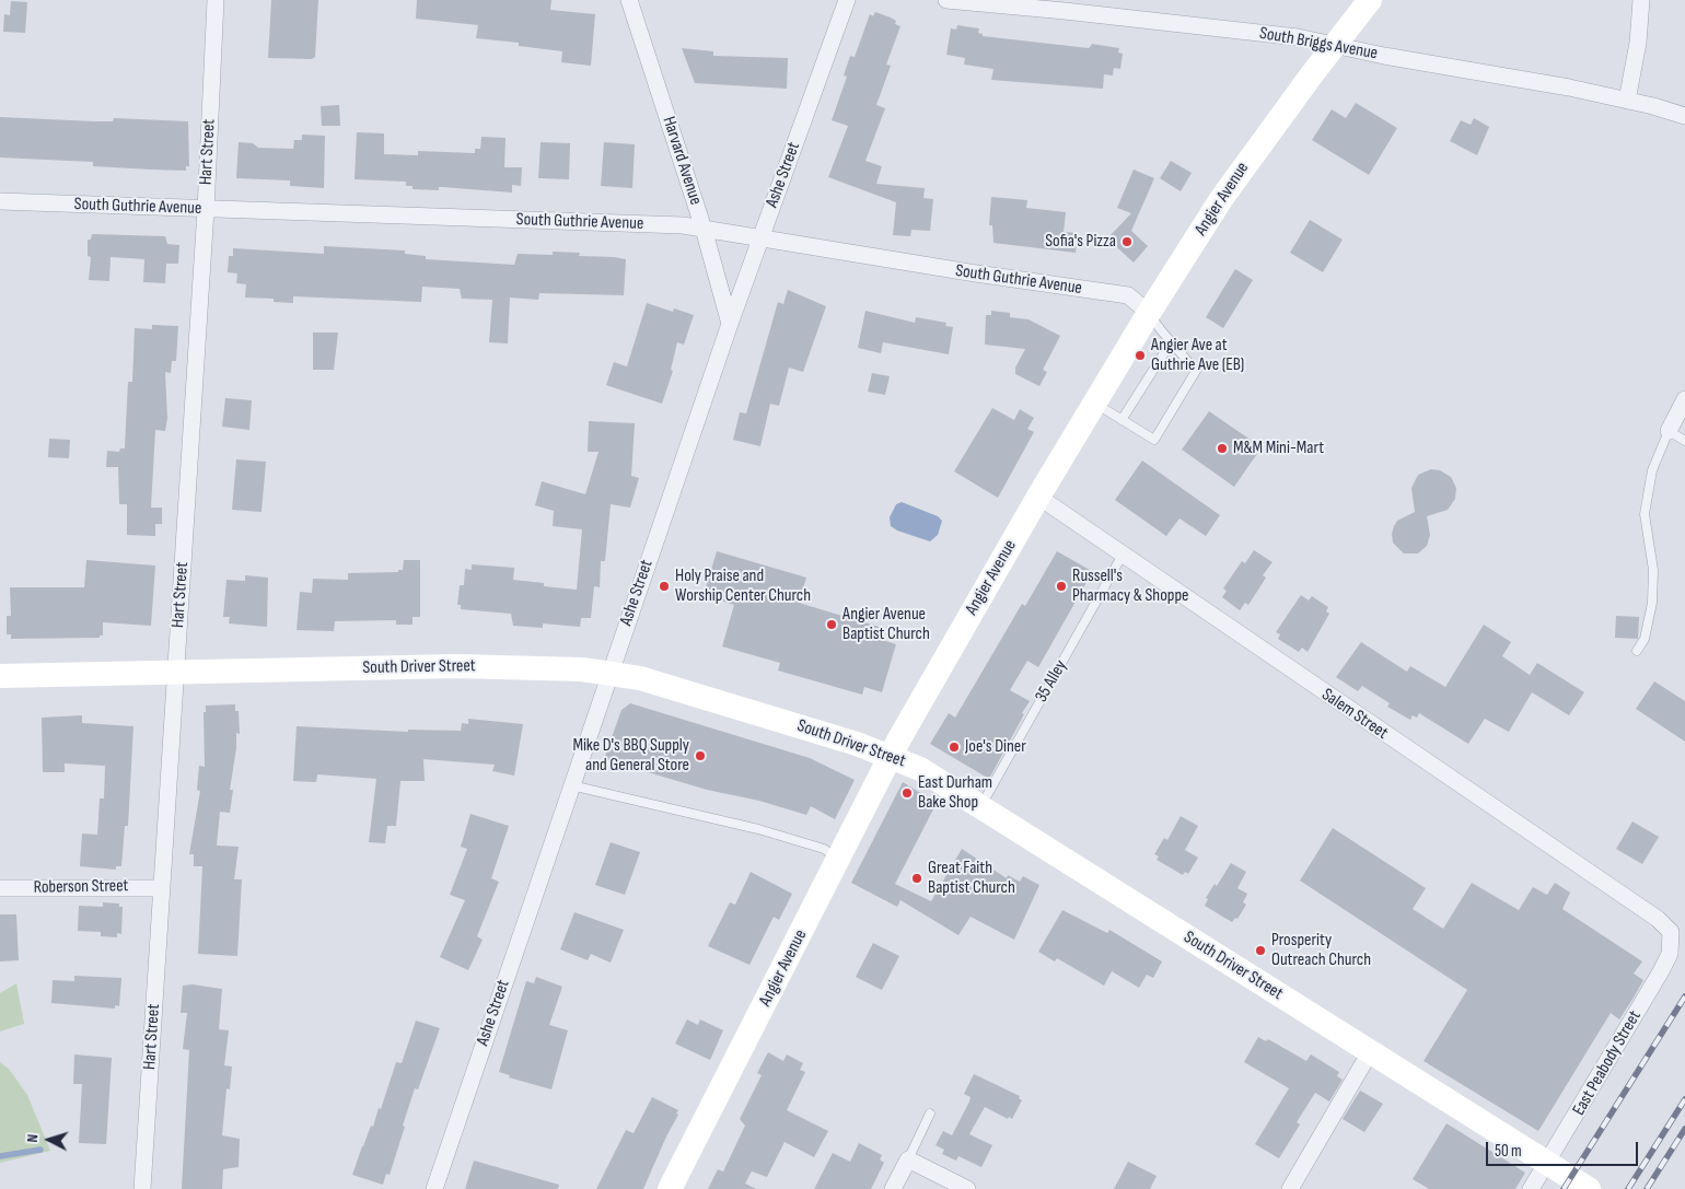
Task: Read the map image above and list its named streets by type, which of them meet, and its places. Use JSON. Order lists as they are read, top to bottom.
{
  "streets": {
    "street": [
      "South Briggs Avenue",
      "Hart Street",
      "Harvard Avenue",
      "Ashe Street",
      "Angier Avenue",
      "South Guthrie Avenue",
      "South Driver Street",
      "Salem Street",
      "Roberson Street",
      "East Peabody Street"
    ],
    "lane": ["35 Alley"]
  },
  "crossings": [
    ["South Briggs Avenue", "Angier Avenue"],
    ["Hart Street", "South Guthrie Avenue"],
    ["Hart Street", "South Driver Street"],
    ["Hart Street", "Roberson Street"],
    ["Harvard Avenue", "Ashe Street"],
    ["Harvard Avenue", "South Guthrie Avenue"],
    ["Ashe Street", "South Guthrie Avenue"],
    ["Ashe Street", "South Driver Street"],
    ["Angier Avenue", "South Guthrie Avenue"],
    ["Angier Avenue", "South Driver Street"],
    ["Angier Avenue", "Salem Street"],
    ["South Driver Street", "35 Alley"],
    ["South Driver Street", "East Peabody Street"],
    ["35 Alley", "Salem Street"],
    ["Salem Street", "East Peabody Street"]
  ],
  "places": [
    "Sofia's Pizza",
    "Angier Ave at Guthrie Ave (EB)",
    "M&M Mini-Mart",
    "Holy Praise and Worship Center Church",
    "Russell's Pharmacy & Shoppe",
    "Angier Avenue Baptist Church",
    "Joe's Diner",
    "Mike D's BBQ Supply and General Store",
    "East Durham Bake Shop",
    "Great Faith Baptist Church",
    "Prosperity Outreach Church"
  ],
  "scale_bar": "50 m",
  "north": "left"
}
